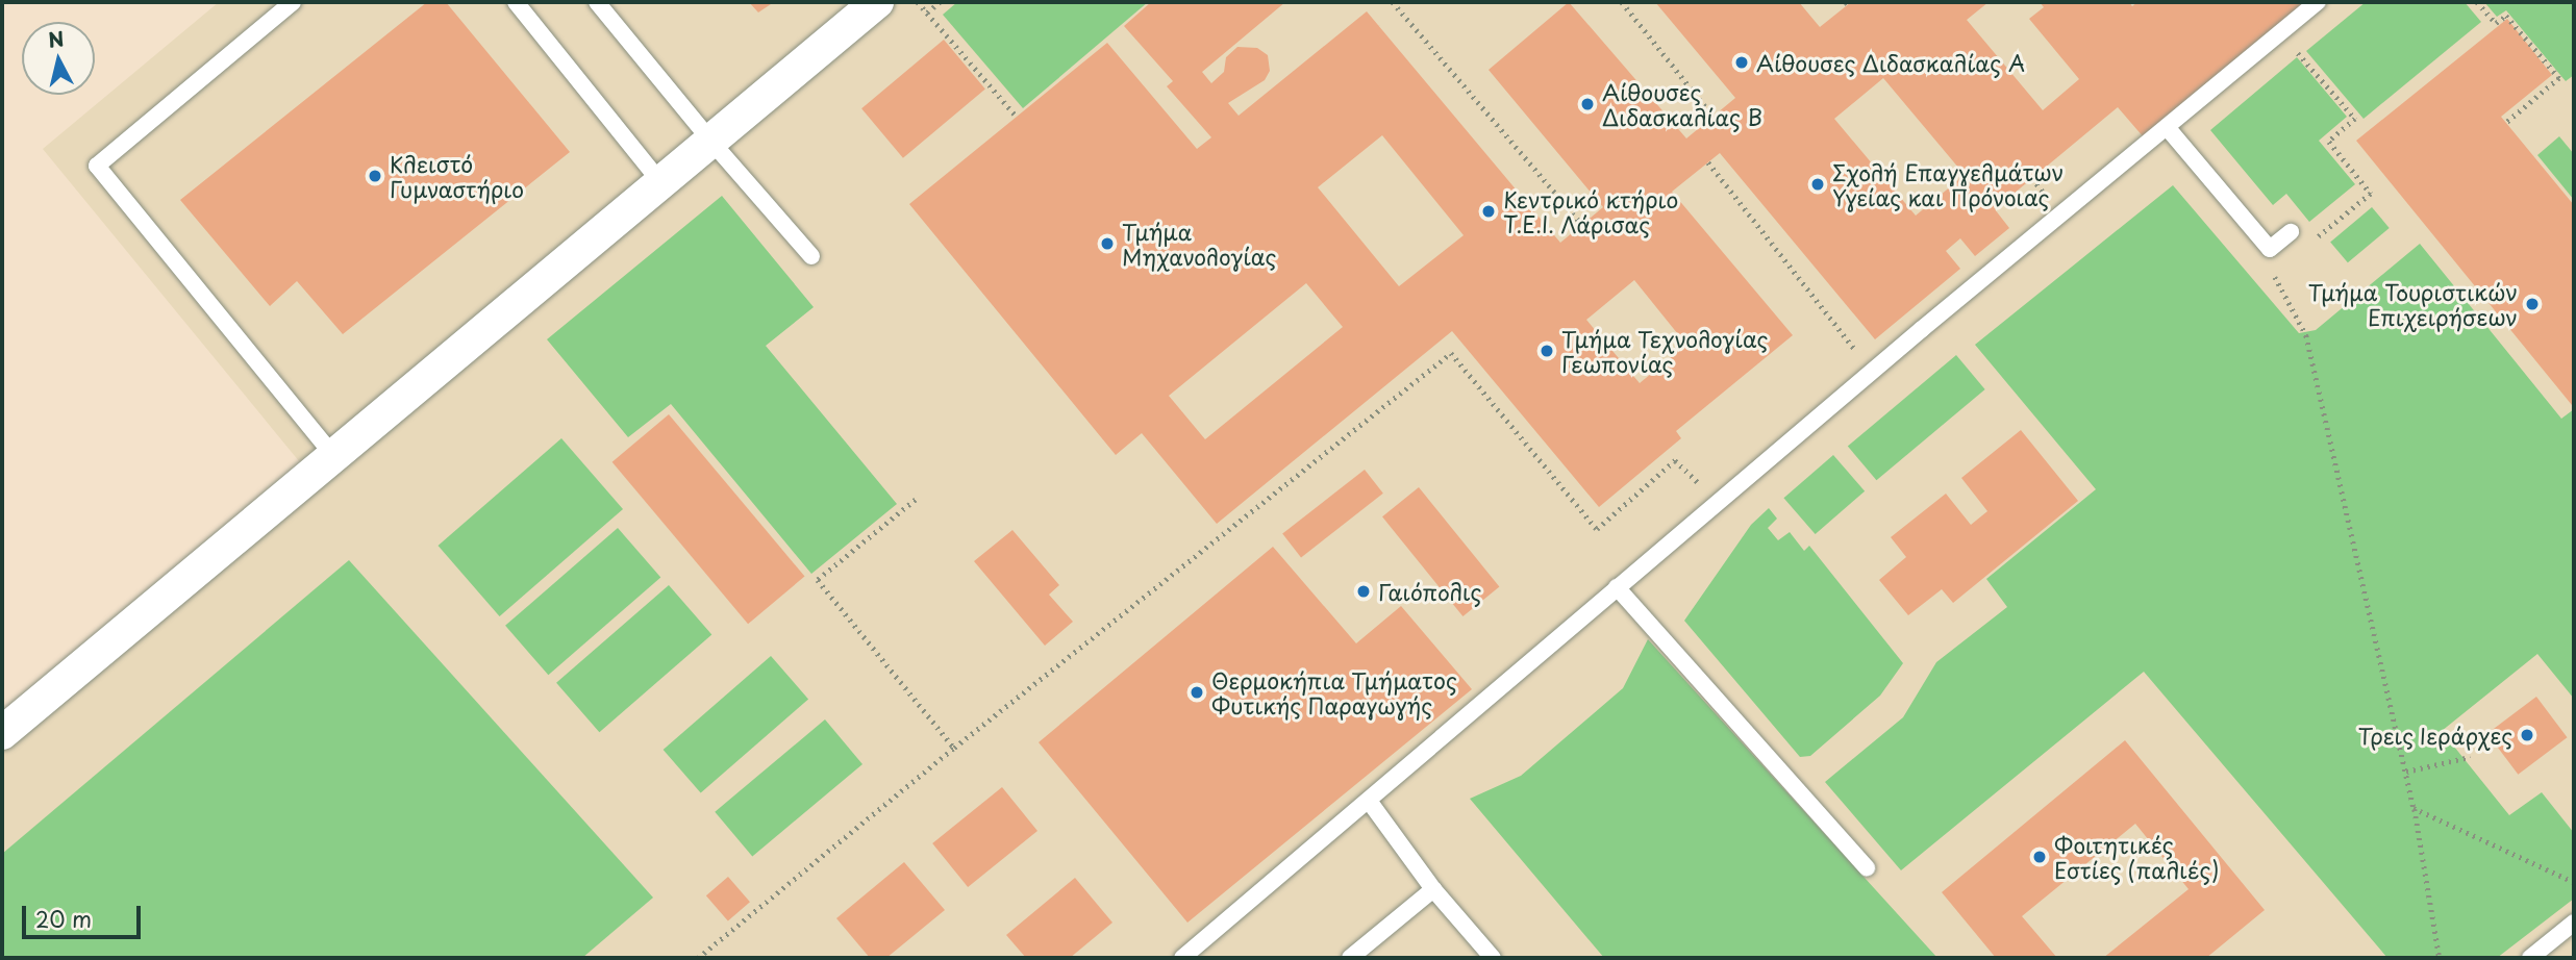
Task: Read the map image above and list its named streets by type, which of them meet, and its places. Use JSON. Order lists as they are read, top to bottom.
{
  "places": [
    "Αίθουσες Διδασκαλίας Α",
    "Αίθουσες Διδασκαλίας Β",
    "Κλειστό Γυμναστήριο",
    "Σχολή Επαγγελμάτων Υγείας και Πρόνοιας",
    "Κεντρικό κτήριο Τ.Ε.Ι. Λάρισας",
    "Τμήμα Μηχανολογίας",
    "Τμήμα Τουριστικών Επιχειρήσεων",
    "Τμήμα Τεχνολογίας Γεωπονίας",
    "Γαιόπολις",
    "Θερμοκήπια Τμήματος Φυτικής Παραγωγής",
    "Τρεις Ιεράρχες",
    "Φοιτητικές Εστίες (παλιές)"
  ],
  "scale_bar": "20 m",
  "north": "top"
}
